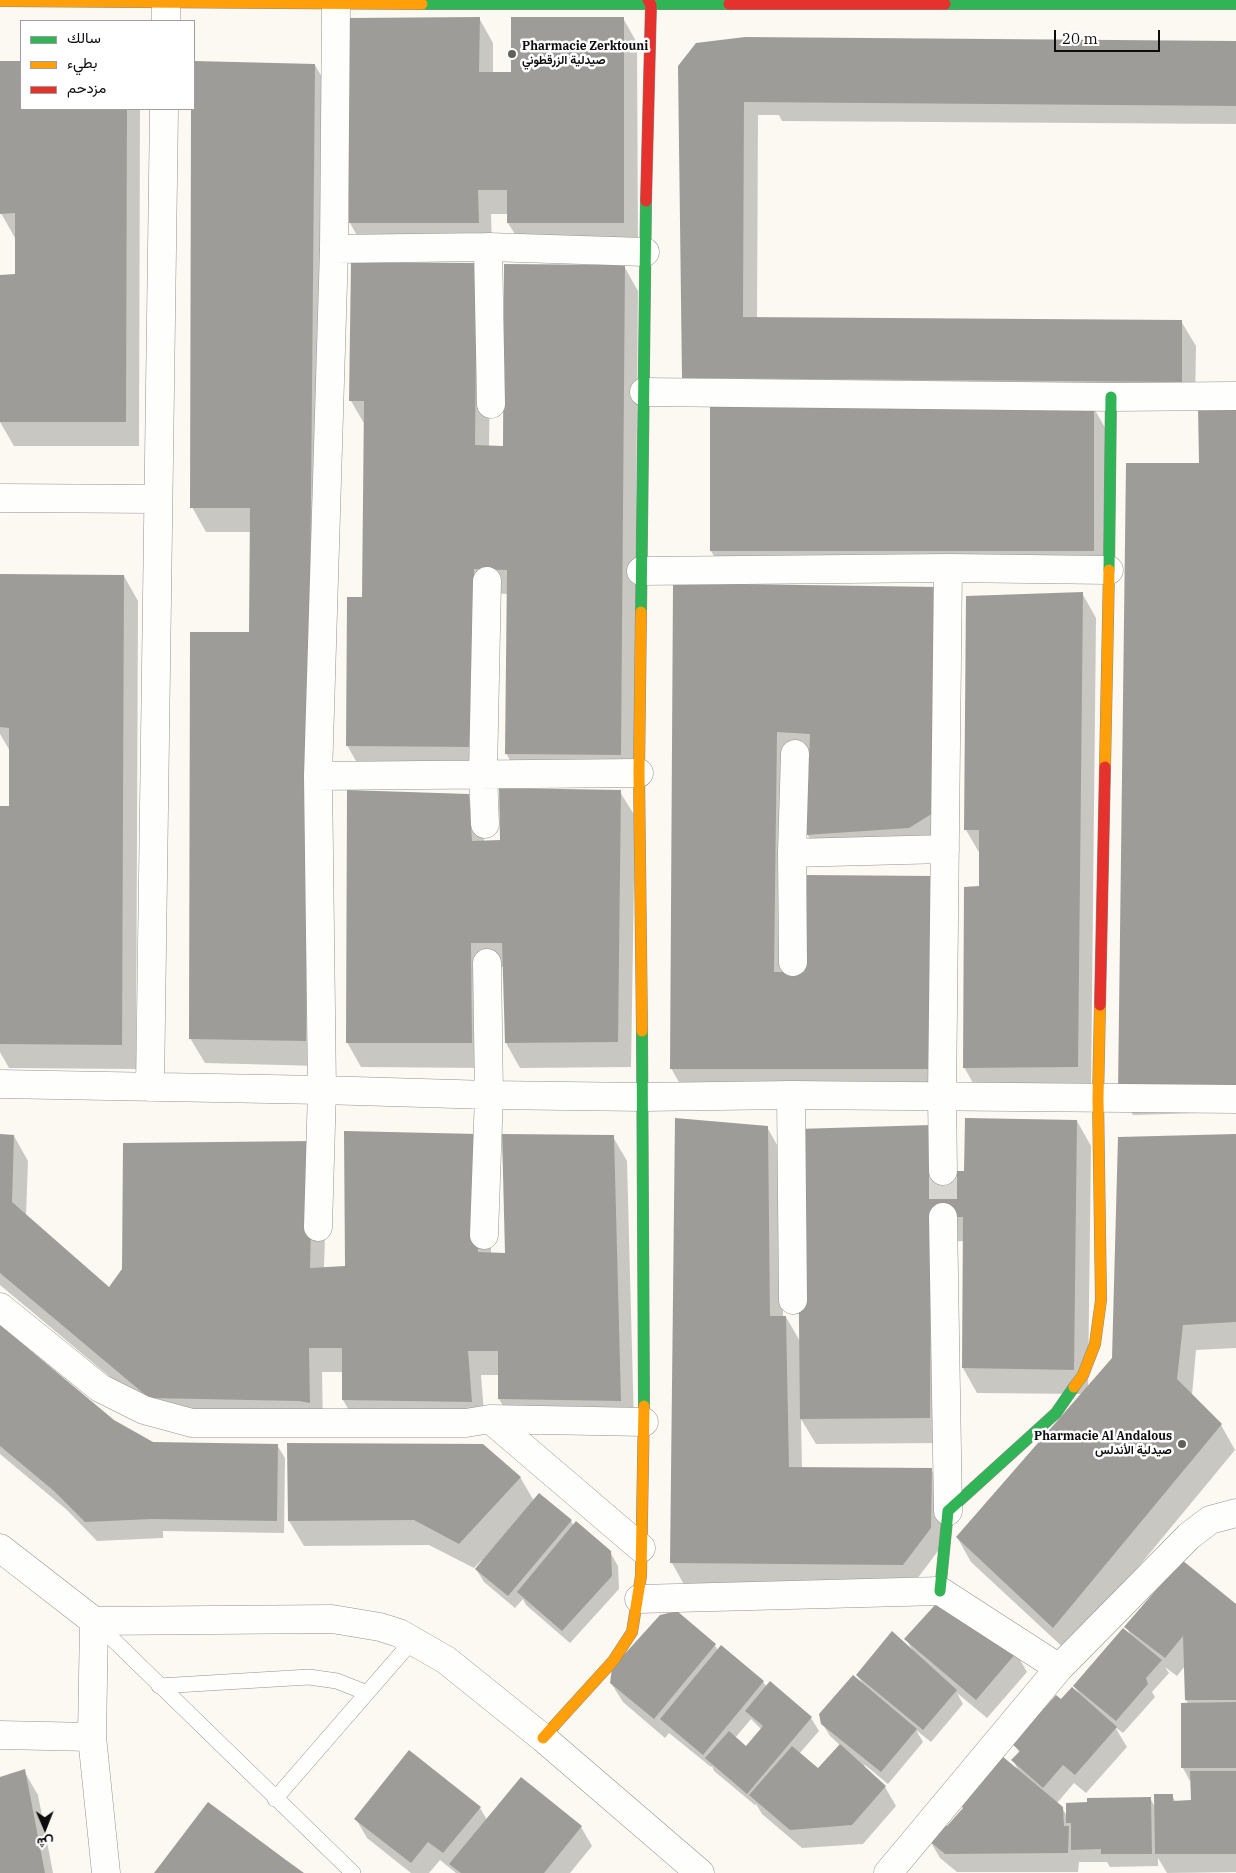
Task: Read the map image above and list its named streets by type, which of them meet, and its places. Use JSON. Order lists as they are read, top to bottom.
{
  "places": ["Pharmacie Zerktouni صيدلية الزرقطوني", "Pharmacie Al Andalous صيدلية الأندلس"],
  "legend": ["سالك", "بطيء", "مزدحم"],
  "scale_bar": "20 m",
  "north": "bottom"
}
